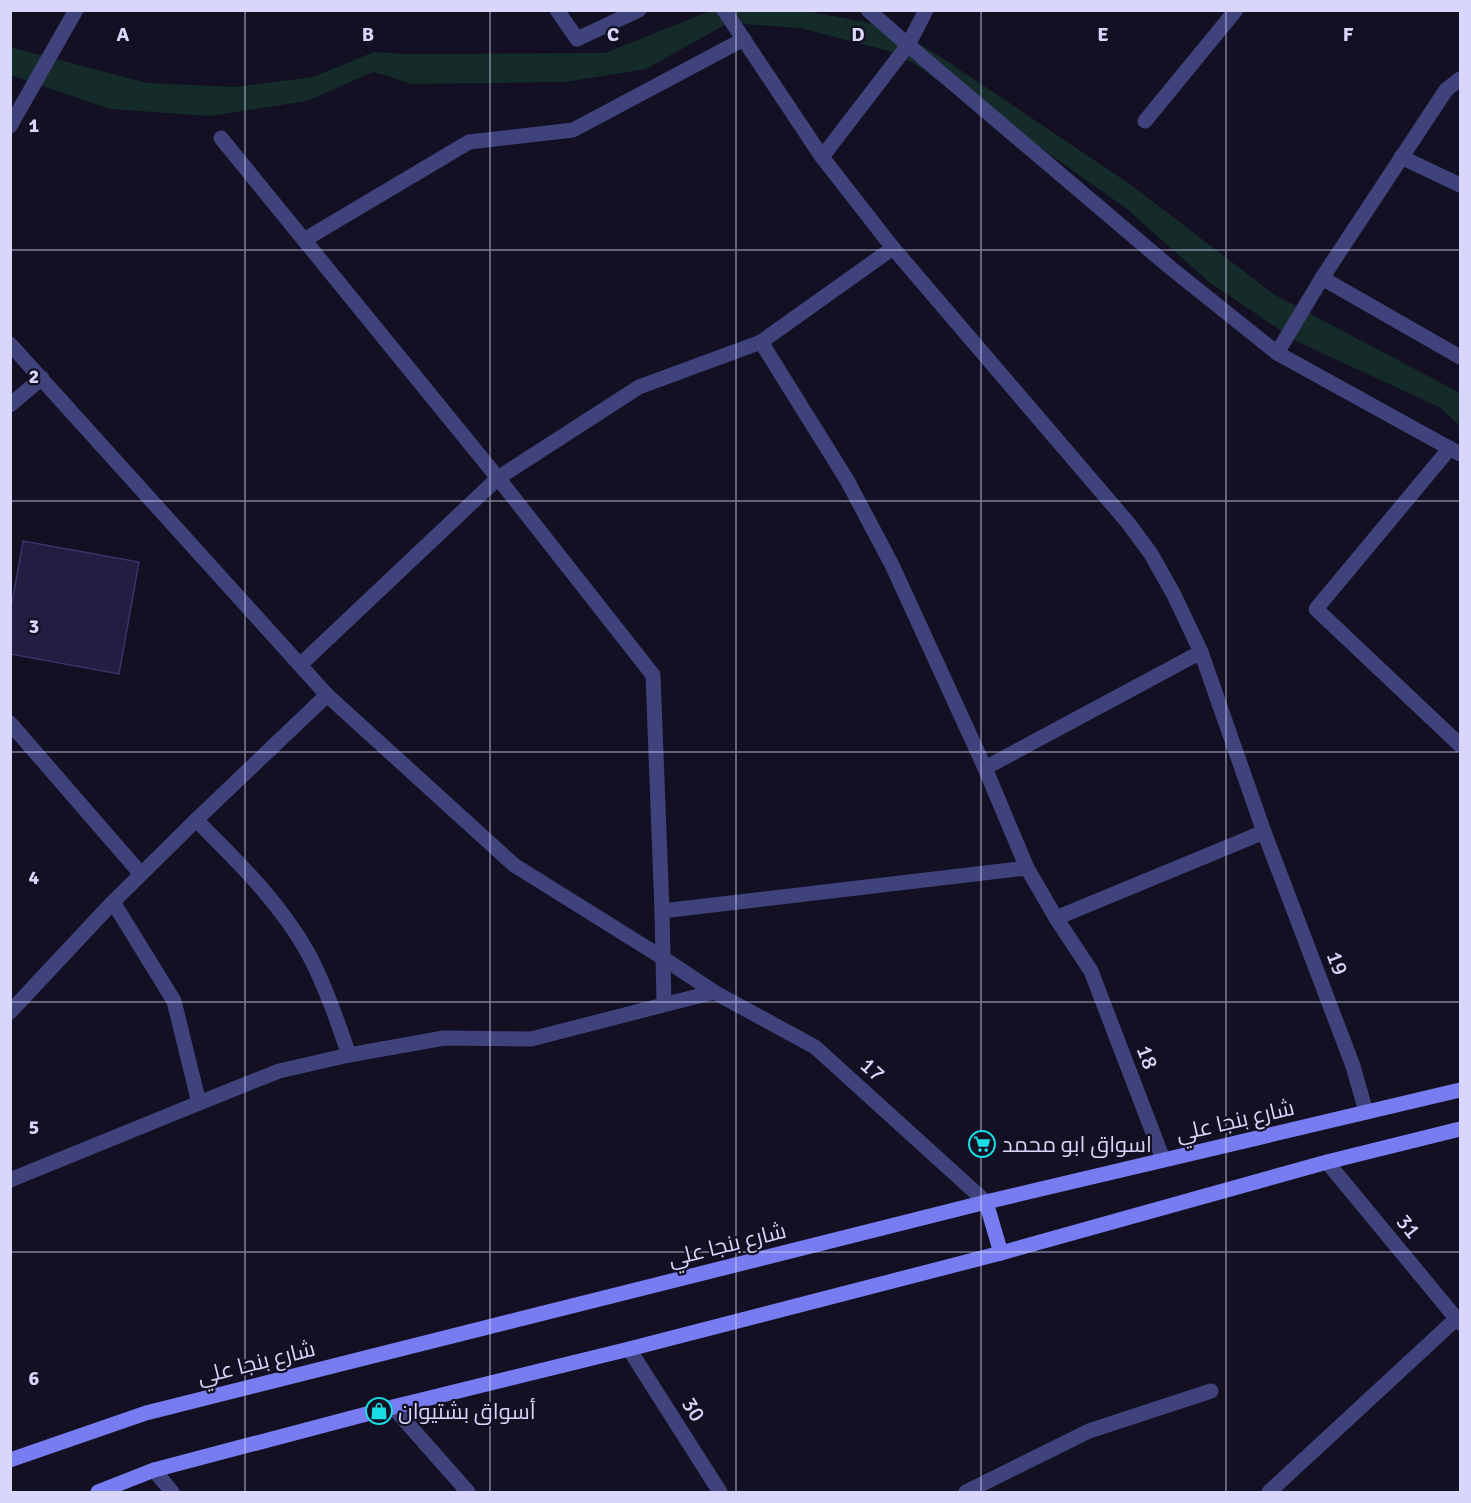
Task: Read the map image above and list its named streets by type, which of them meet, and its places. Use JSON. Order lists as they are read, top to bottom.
{
  "streets": {
    "main road": ["شارع بنجا علي"],
    "street": [
      "19",
      "18",
      "17",
      "31",
      "30"
    ]
  },
  "crossings": [
    ["19", "شارع بنجا علي"],
    ["18", "شارع بنجا علي"],
    ["17", "شارع بنجا علي"]
  ],
  "places": {
    "supermarket": ["اسواق ابو محمد"],
    "shop": ["أسواق بشتيوان"]
  },
  "grid": {
    "columns": [
      "A",
      "B",
      "C",
      "D",
      "E",
      "F"
    ],
    "rows": [
      "1",
      "2",
      "3",
      "4",
      "5",
      "6"
    ]
  }
}
